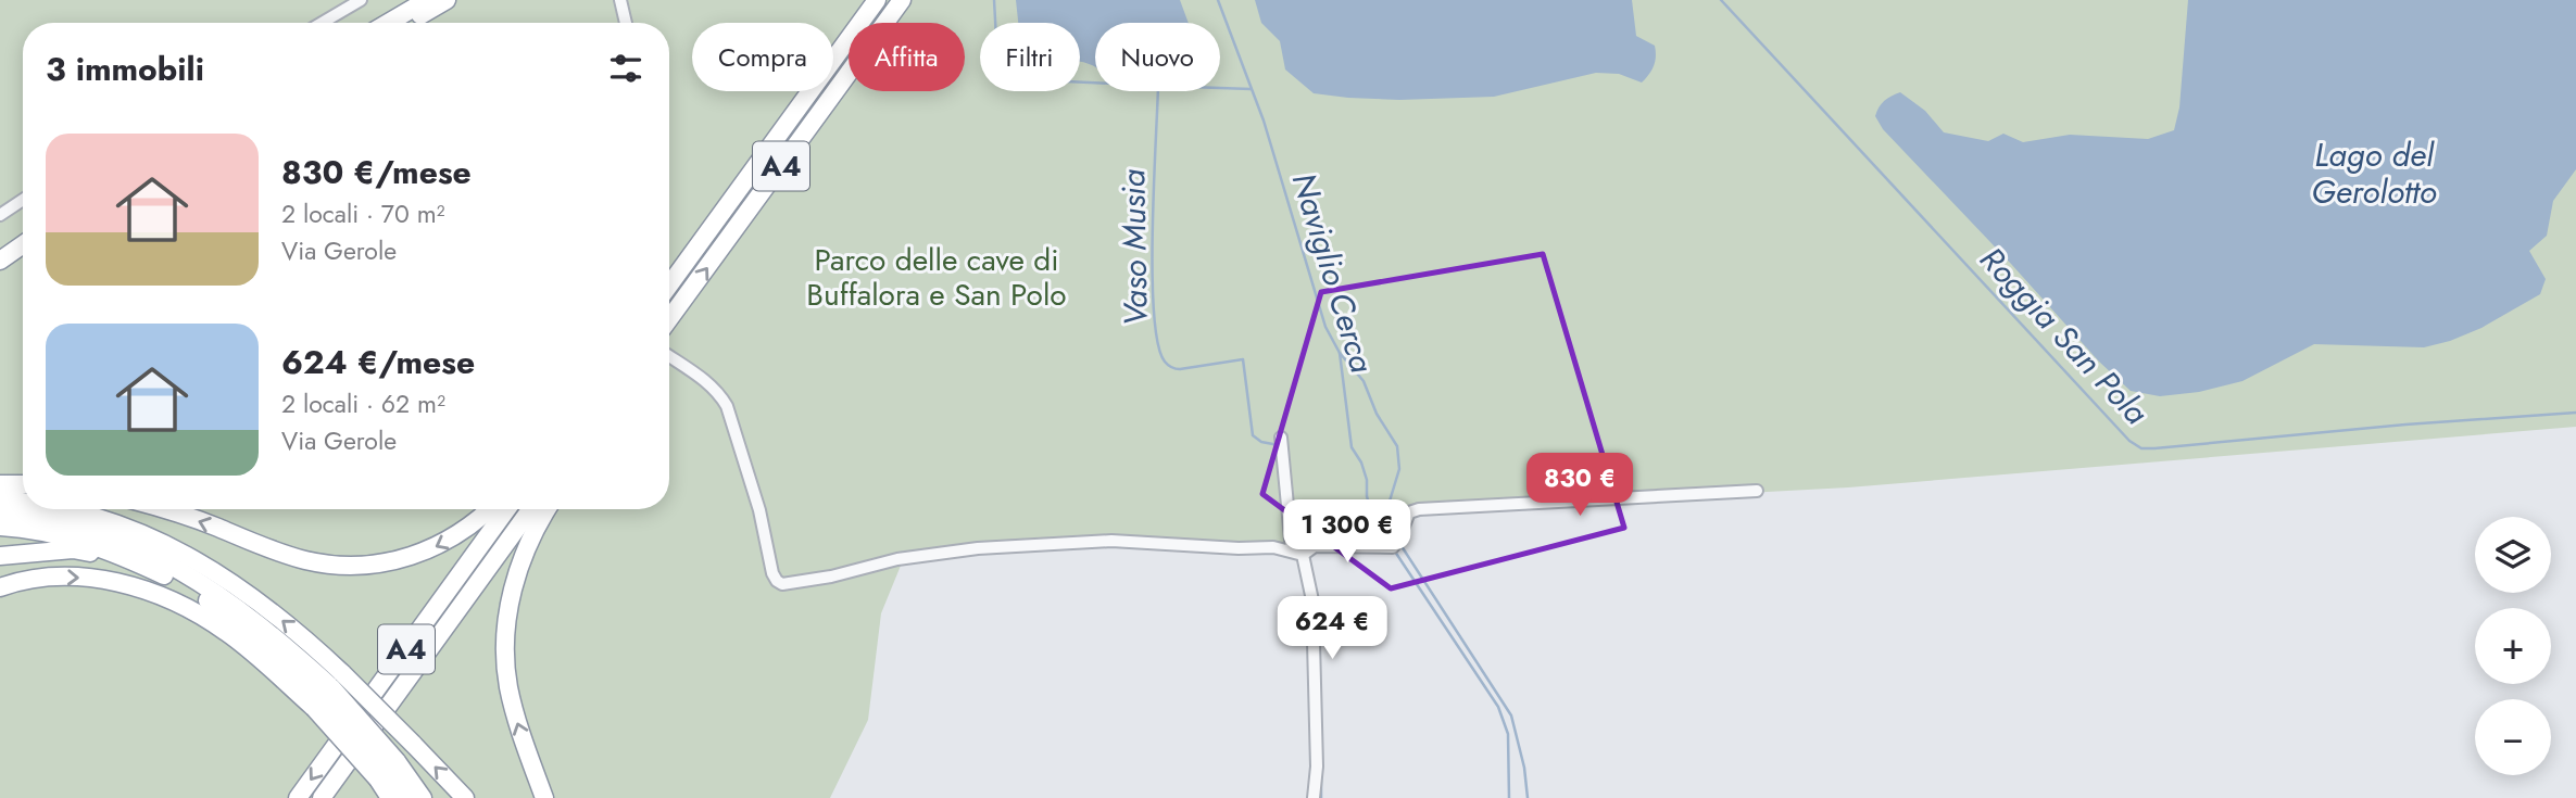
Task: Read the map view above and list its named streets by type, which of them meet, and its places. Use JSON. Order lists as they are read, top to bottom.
{
  "streets": {
    "highway": ["A4"]
  },
  "water": [
    "Lago del Gerolotto",
    "Vaso Musia",
    "Naviglio Cerca",
    "Roggia San Pola"
  ],
  "parks": ["Parco delle cave di Buffalora e San Polo"],
  "page": {
    "chip": [
      "Compra",
      "Affitta",
      "Filtri",
      "Nuovo"
    ],
    "heading": "3 immobili",
    "list": [
      {
        "name": "830 €/mese",
        "note": "2 locali · 70 m² · Via Gerole"
      },
      {
        "name": "624 €/mese",
        "note": "2 locali · 62 m² · Via Gerole"
      }
    ],
    "price": ["830 €", "1 300 €", "624 €"],
    "map_buttons": ["+", "−"]
  }
}
